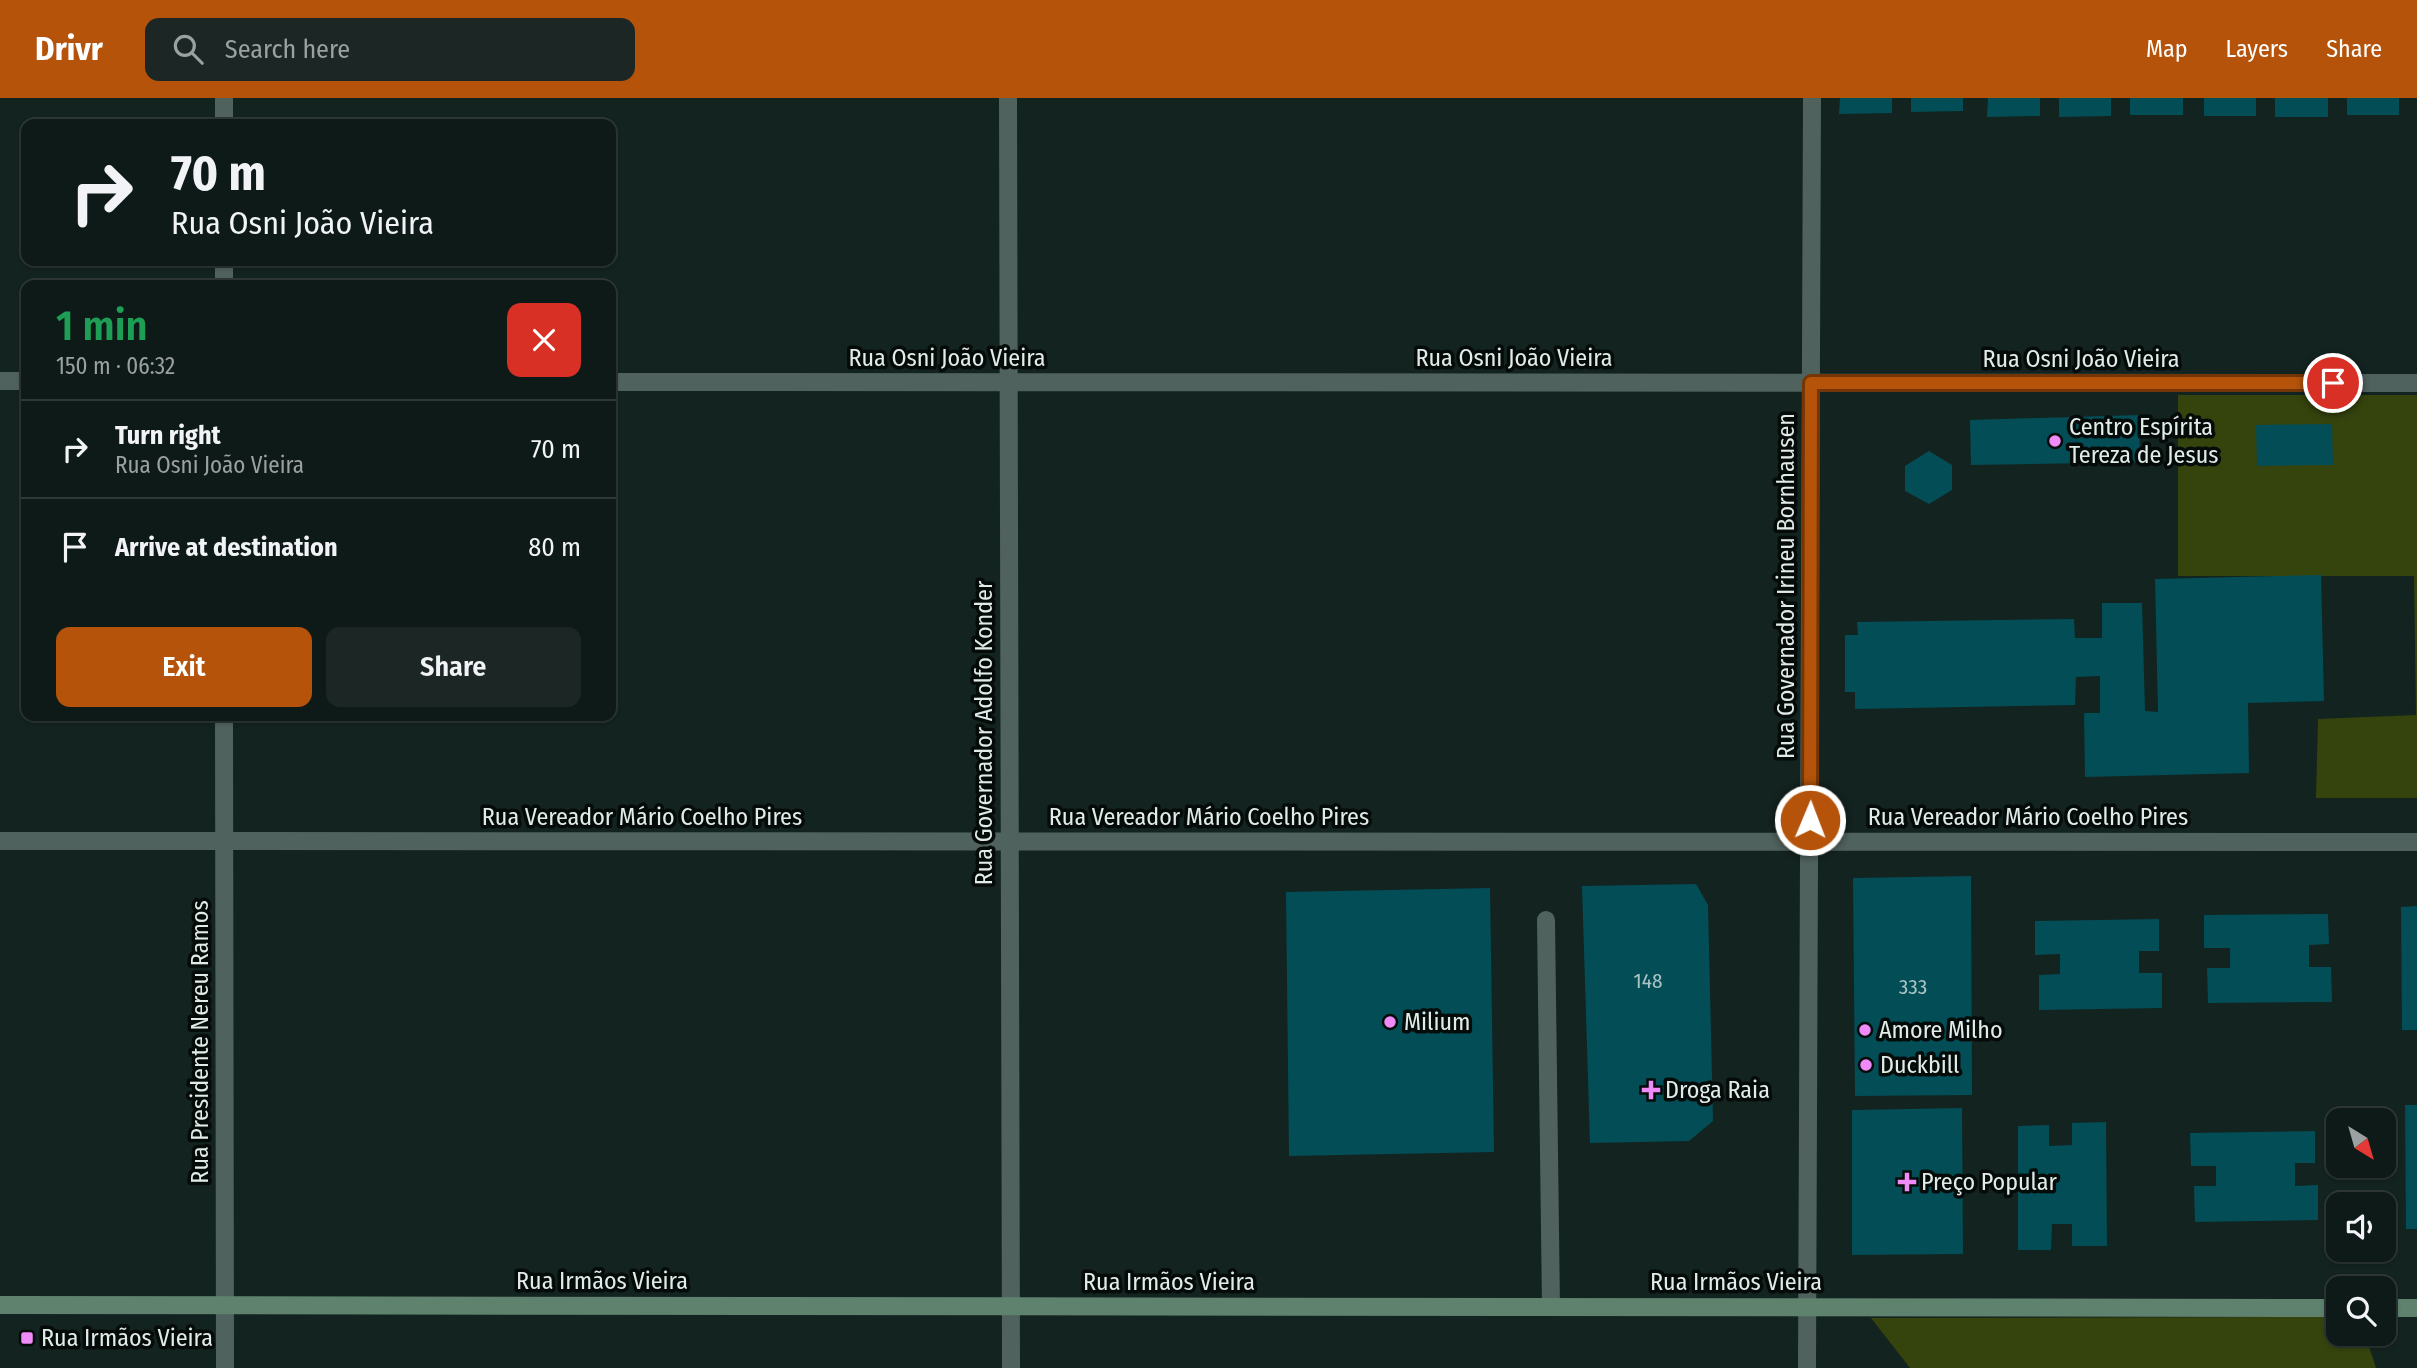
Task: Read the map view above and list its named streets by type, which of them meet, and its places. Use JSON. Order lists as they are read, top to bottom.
{
  "streets": {
    "main road": ["Rua Irmãos Vieira"],
    "street": [
      "Rua Osni João Vieira",
      "Rua Governador Irineu Bornhausen",
      "Rua Governador Adolfo Konder",
      "Rua Vereador Mário Coelho Pires",
      "Rua Presidente Nereu Ramos"
    ]
  },
  "crossings": [
    ["Rua Osni João Vieira", "Rua Governador Irineu Bornhausen"],
    ["Rua Osni João Vieira", "Rua Governador Adolfo Konder"],
    ["Rua Governador Irineu Bornhausen", "Rua Vereador Mário Coelho Pires"],
    ["Rua Governador Irineu Bornhausen", "Rua Irmãos Vieira"],
    ["Rua Governador Adolfo Konder", "Rua Vereador Mário Coelho Pires"],
    ["Rua Governador Adolfo Konder", "Rua Irmãos Vieira"],
    ["Rua Vereador Mário Coelho Pires", "Rua Presidente Nereu Ramos"],
    ["Rua Presidente Nereu Ramos", "Rua Irmãos Vieira"]
  ],
  "places": {
    "other": [
      "Centro Espírita Tereza de Jesus",
      "Milium",
      "Amore Milho",
      "Duckbill"
    ],
    "health": ["Droga Raia", "Preço Popular"],
    "transit": ["Rua Irmãos Vieira"]
  },
  "house_numbers": ["148", "333"],
  "north": "bottom right",
  "page": {
    "header": "Drivr",
    "search": "Search here",
    "nav": ["Map", "Layers", "Share"],
    "turn": ["70 m", "Rua Osni João Vieira"],
    "heading": ["1 min", "150 m · 06:32"],
    "list": [
      {
        "name": "Turn right",
        "note": "Rua Osni João Vieira",
        "value": "70 m"
      },
      {
        "name": "Arrive at destination",
        "value": "80 m"
      }
    ],
    "buttons": ["Exit", "Share"]
  }
}
